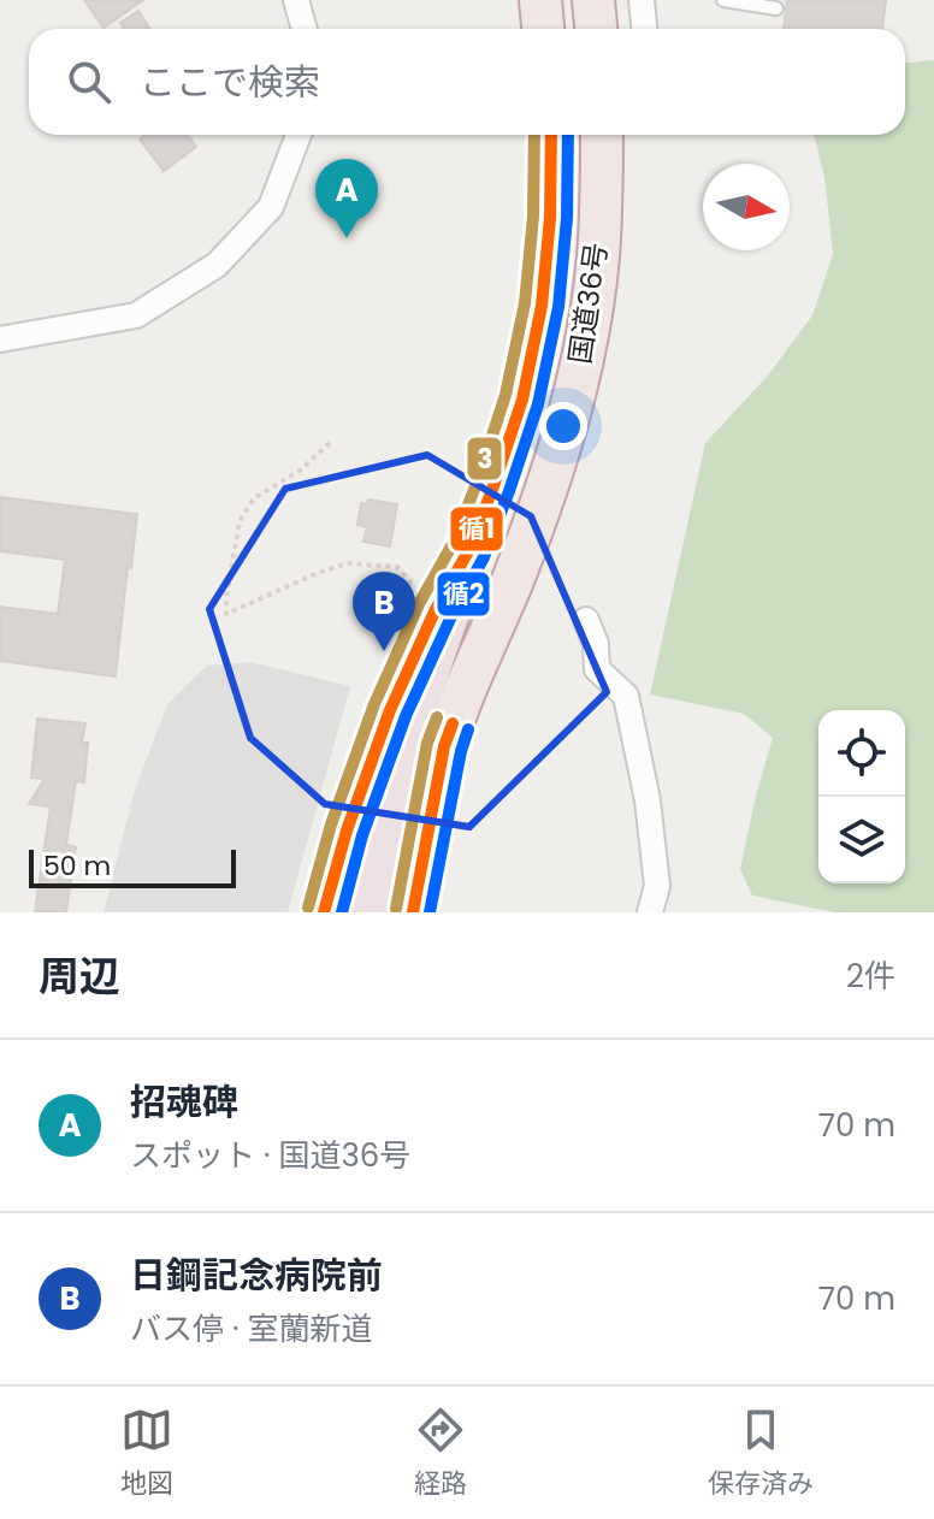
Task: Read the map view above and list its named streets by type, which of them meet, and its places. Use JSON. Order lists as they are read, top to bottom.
{
  "streets": {
    "highway": ["国道36号"]
  },
  "lines": ["transit line 循1", "transit line 循2", "transit line 3"],
  "scale_bar": "50 m",
  "north": "right",
  "page": {
    "search": "ここで検索",
    "pins": ["A", "B"],
    "scale": "50 m",
    "heading": ["周辺", "2件"],
    "list": [
      {
        "mark": "A",
        "name": "招魂碑",
        "note": "スポット · 国道36号",
        "value": "70 m"
      },
      {
        "mark": "B",
        "name": "日鋼記念病院前",
        "note": "バス停 · 室蘭新道",
        "value": "70 m"
      }
    ],
    "nav": ["地図", "経路", "保存済み"]
  }
}
